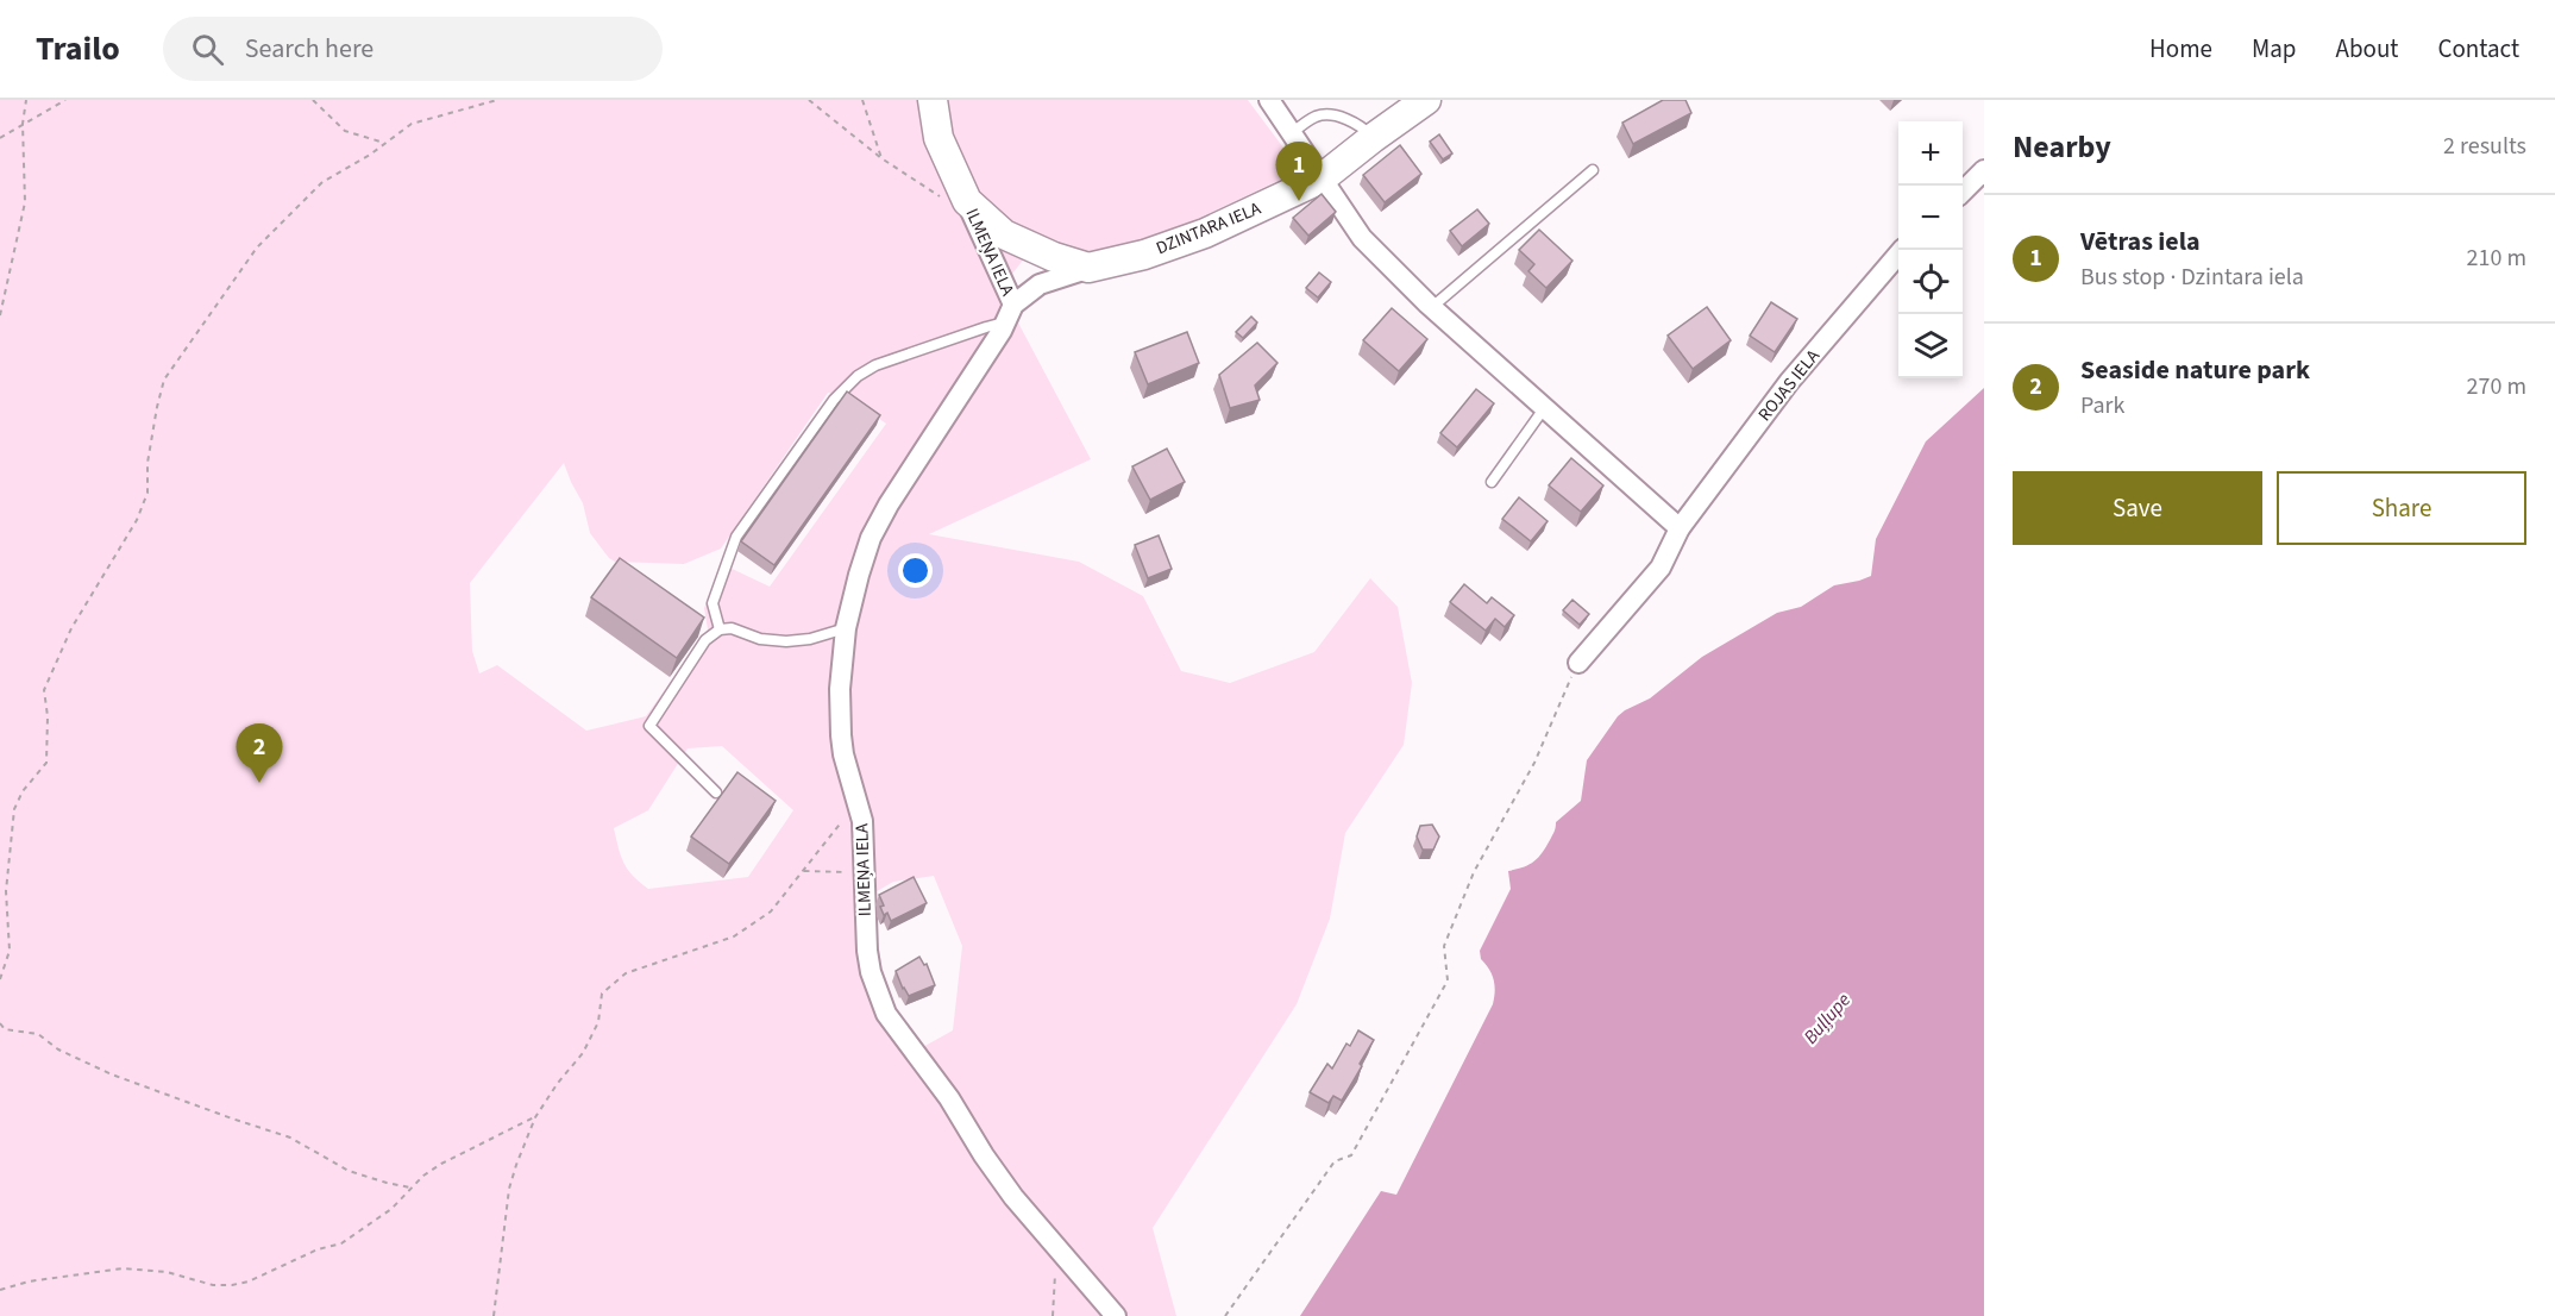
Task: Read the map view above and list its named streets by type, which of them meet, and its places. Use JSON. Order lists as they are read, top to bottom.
{
  "streets": {
    "street": ["DZINTARA IELA", "ILMEŅA IELA", "ROJAS IELA"]
  },
  "crossings": [
    ["DZINTARA IELA", "ILMEŅA IELA"]
  ],
  "water": ["Buļļupe"],
  "page": {
    "header": "Trailo",
    "search": "Search here",
    "nav": [
      "Home",
      "Map",
      "About",
      "Contact"
    ],
    "heading": ["Nearby", "2 results"],
    "map_buttons": ["+", "−"],
    "pins": ["1", "2"],
    "list": [
      {
        "mark": "1",
        "name": "Vētras iela",
        "note": "Bus stop · Dzintara iela",
        "value": "210 m"
      },
      {
        "mark": "2",
        "name": "Seaside nature park",
        "note": "Park",
        "value": "270 m"
      }
    ],
    "buttons": ["Save", "Share"]
  }
}
